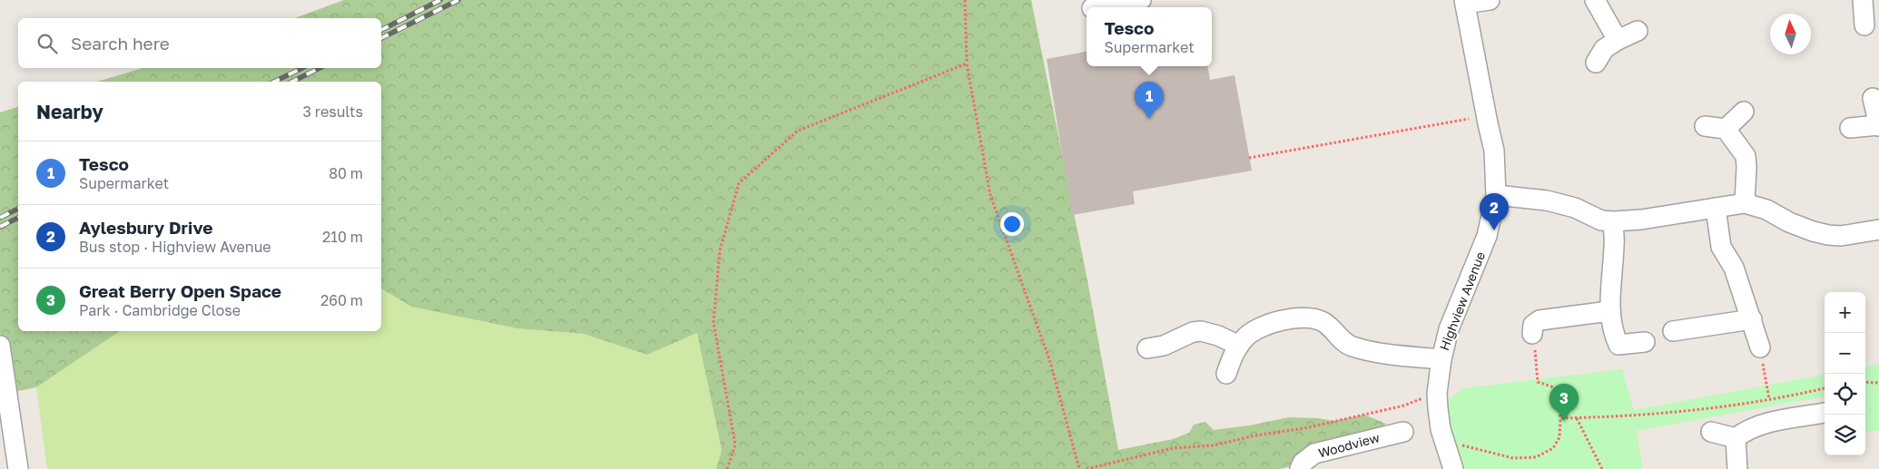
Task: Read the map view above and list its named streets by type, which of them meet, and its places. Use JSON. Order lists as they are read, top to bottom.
{
  "streets": {
    "street": ["Highview Avenue", "Woodview"]
  },
  "north": "top",
  "page": {
    "popup": ["Tesco", "Supermarket"],
    "search": "Search here",
    "pins": ["1", "2", "3"],
    "heading": ["Nearby", "3 results"],
    "list": [
      {
        "mark": "1",
        "name": "Tesco",
        "note": "Supermarket",
        "value": "80 m"
      },
      {
        "mark": "2",
        "name": "Aylesbury Drive",
        "note": "Bus stop · Highview Avenue",
        "value": "210 m"
      },
      {
        "mark": "3",
        "name": "Great Berry Open Space",
        "note": "Park · Cambridge Close",
        "value": "260 m"
      }
    ],
    "map_buttons": ["+", "−"]
  }
}
